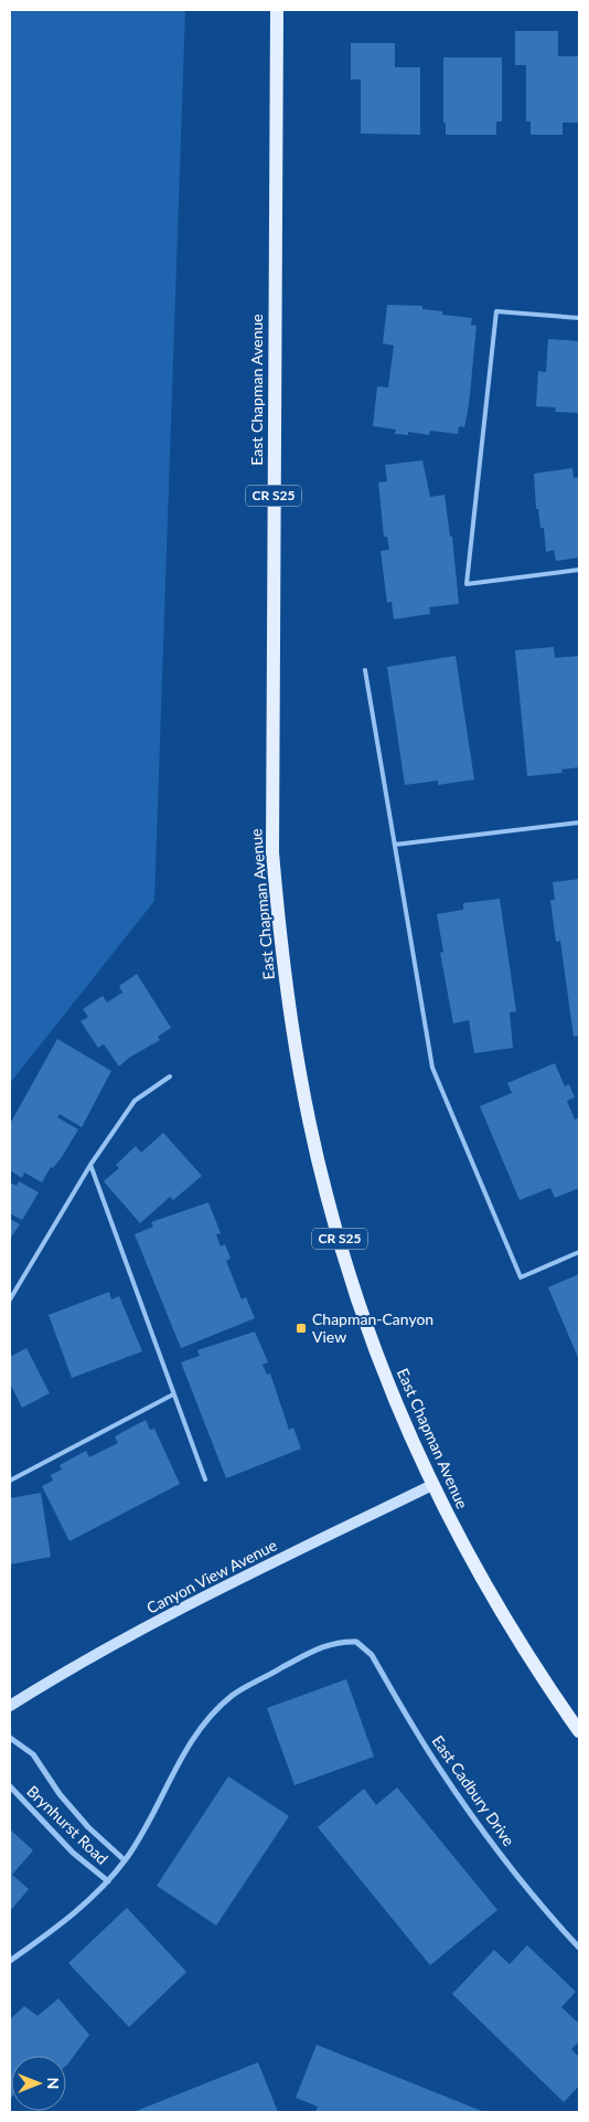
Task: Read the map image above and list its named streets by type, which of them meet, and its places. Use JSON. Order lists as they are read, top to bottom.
{
  "streets": {
    "main road": ["East Chapman Avenue", "CR S25"],
    "street": ["Canyon View Avenue", "East Cadbury Drive", "Brynhurst Road"]
  },
  "crossings": [
    ["East Chapman Avenue", "Canyon View Avenue"],
    ["East Cadbury Drive", "Brynhurst Road"]
  ],
  "places": {
    "transit": ["Chapman-Canyon View"]
  },
  "north": "right"
}
